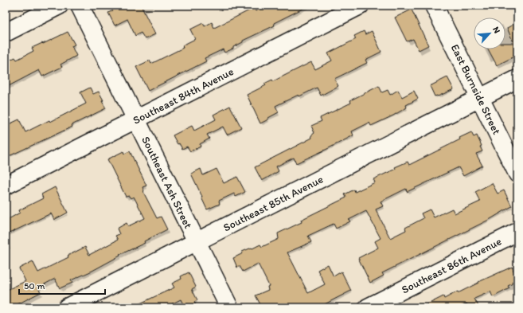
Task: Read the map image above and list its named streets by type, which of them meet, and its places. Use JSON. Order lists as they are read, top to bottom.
{
  "streets": {
    "street": [
      "East Burnside Street",
      "Southeast 84th Avenue",
      "Southeast Ash Street",
      "Southeast 85th Avenue",
      "Southeast 86th Avenue"
    ]
  },
  "crossings": [
    ["East Burnside Street", "Southeast 85th Avenue"],
    ["Southeast 84th Avenue", "Southeast Ash Street"],
    ["Southeast Ash Street", "Southeast 85th Avenue"]
  ],
  "scale_bar": "50 m",
  "north": "top right"
}
